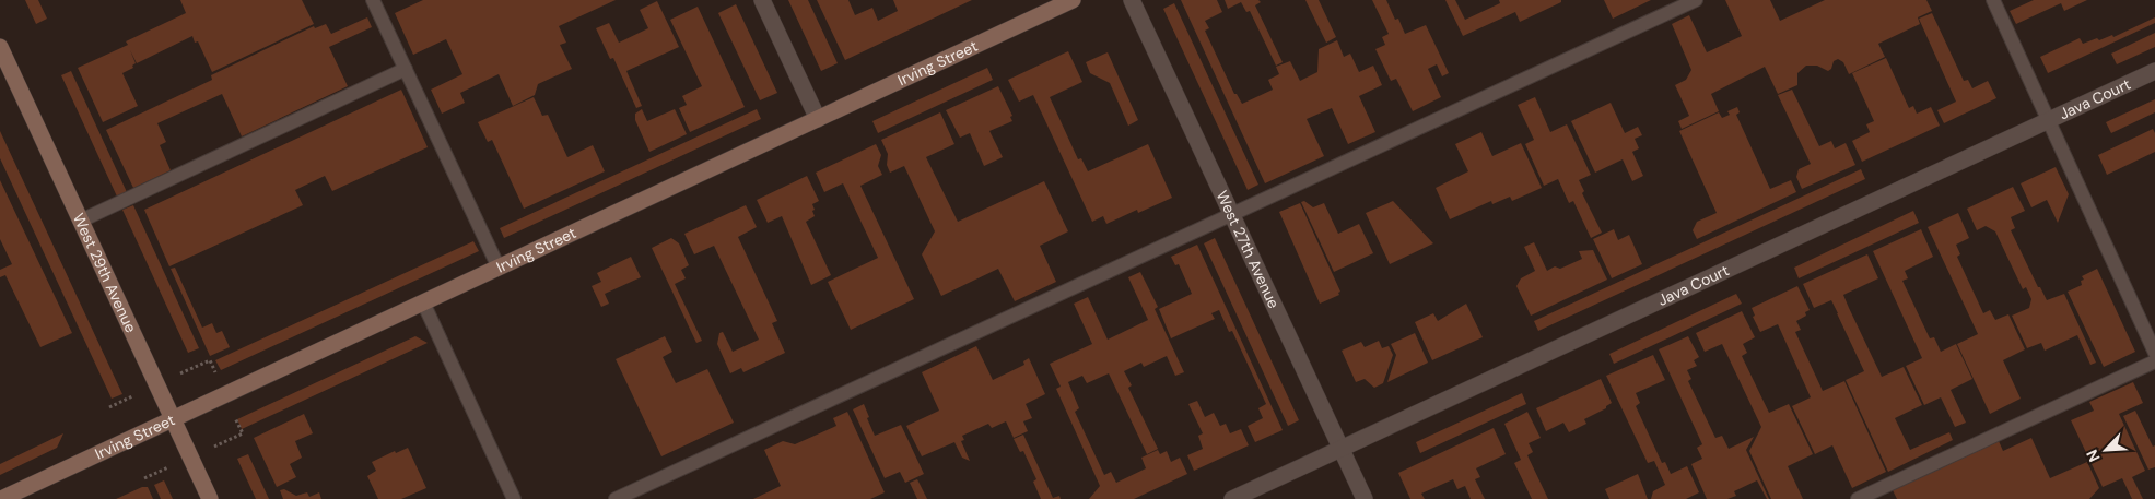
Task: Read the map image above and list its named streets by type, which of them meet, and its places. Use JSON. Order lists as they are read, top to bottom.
{
  "streets": {
    "street": [
      "Irving Street",
      "Java Court",
      "West 27th Avenue",
      "West 29th Avenue"
    ]
  },
  "crossings": [
    ["Irving Street", "West 29th Avenue"],
    ["Java Court", "West 27th Avenue"]
  ],
  "north": "bottom left"
}
